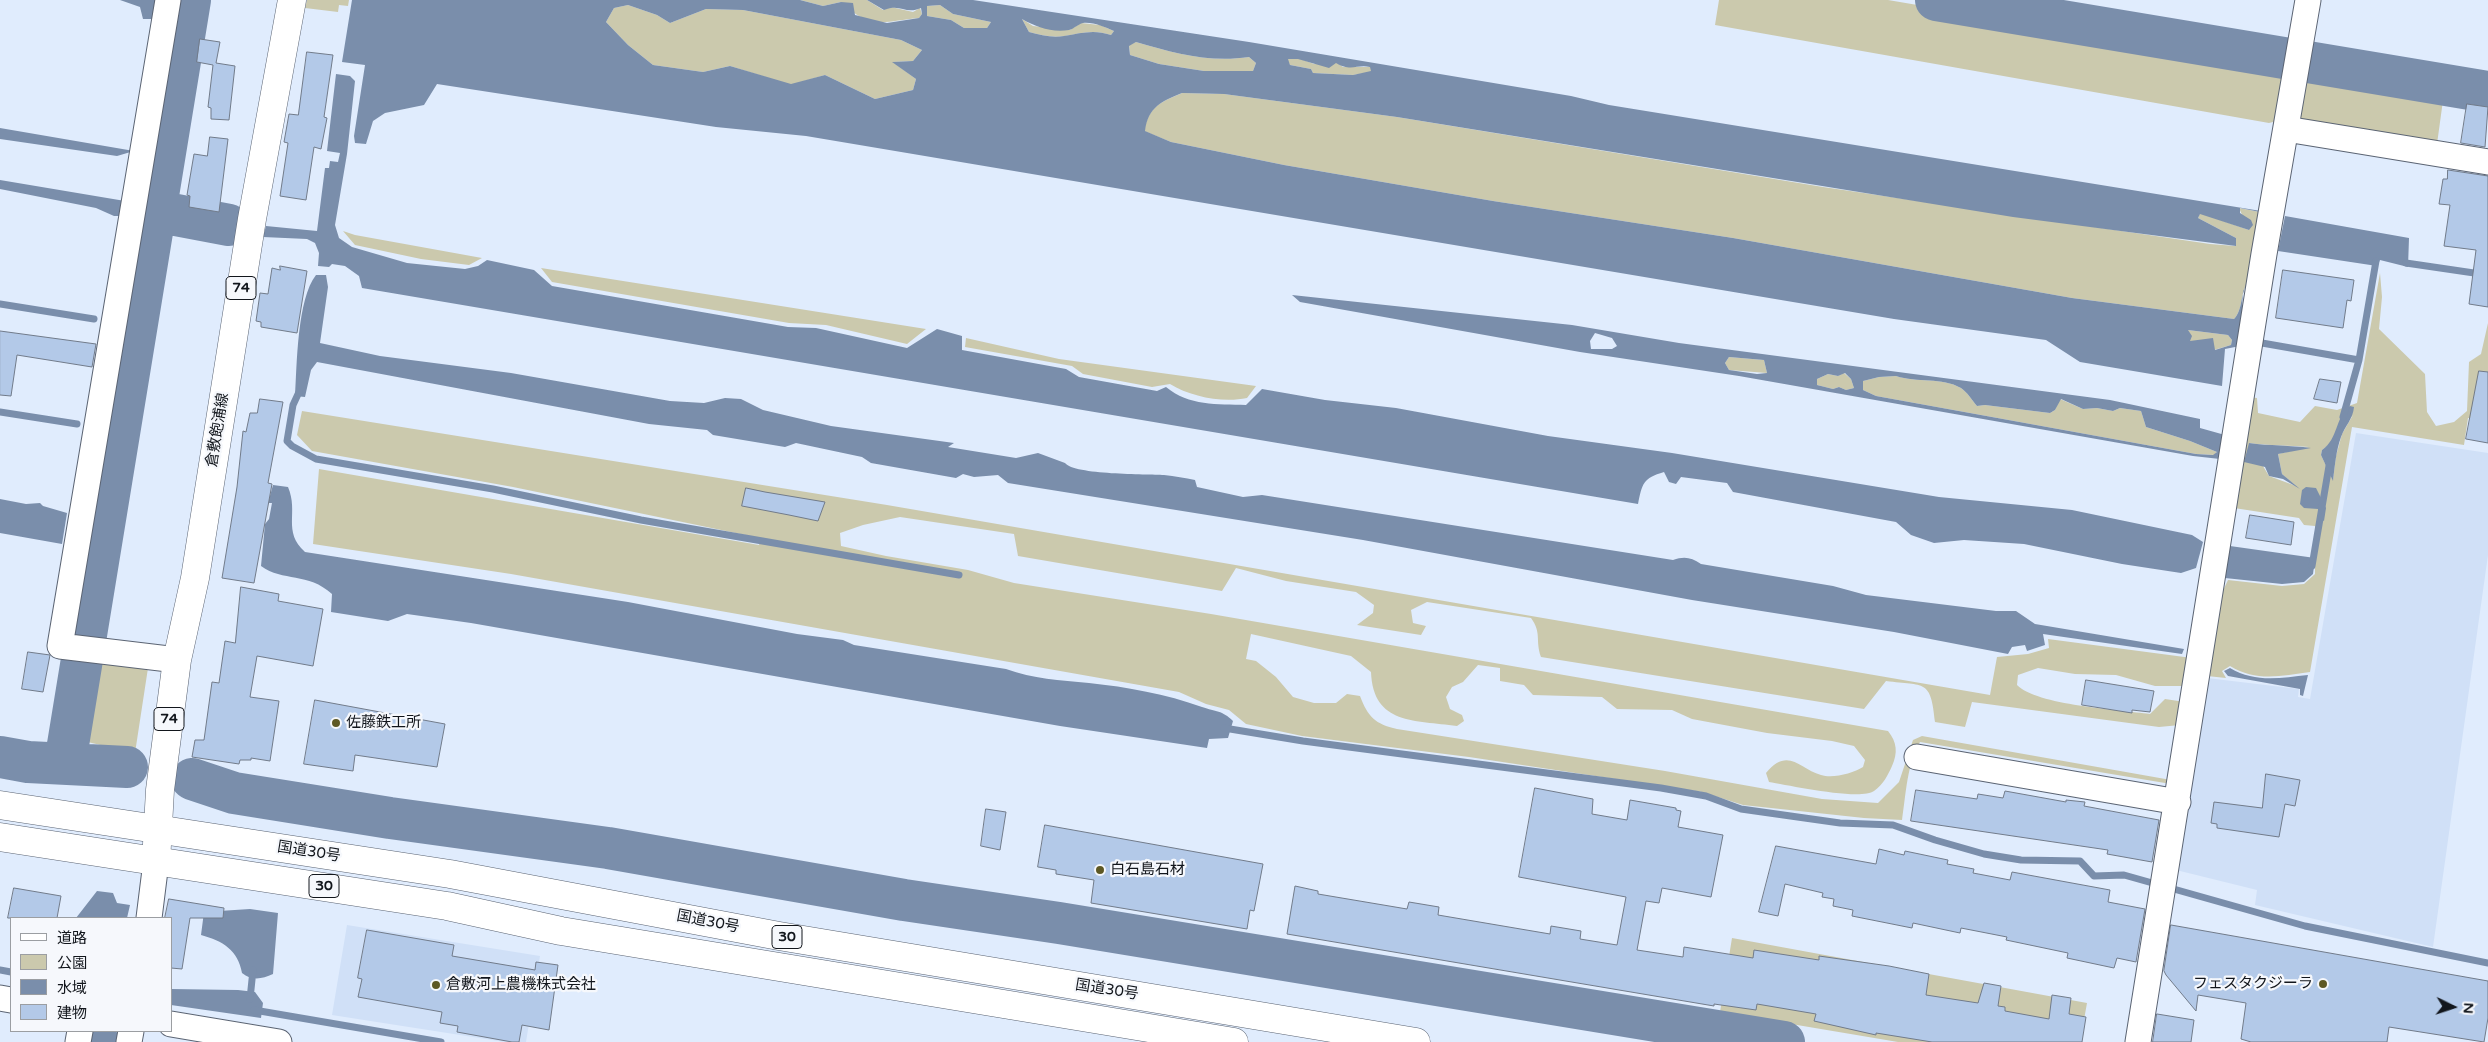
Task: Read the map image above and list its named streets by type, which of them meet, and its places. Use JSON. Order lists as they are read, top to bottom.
{
  "streets": {
    "main road": [
      "74",
      "倉敷飽浦線",
      "国道30号",
      "30"
    ]
  },
  "crossings": [
    ["倉敷飽浦線", "国道30号"]
  ],
  "places": [
    "佐藤鉄工所",
    "白石島石材",
    "フェスタクジーラ",
    "倉敷河上農機株式会社"
  ],
  "legend": [
    "道路",
    "公園",
    "水域",
    "建物"
  ],
  "north": "right"
}
